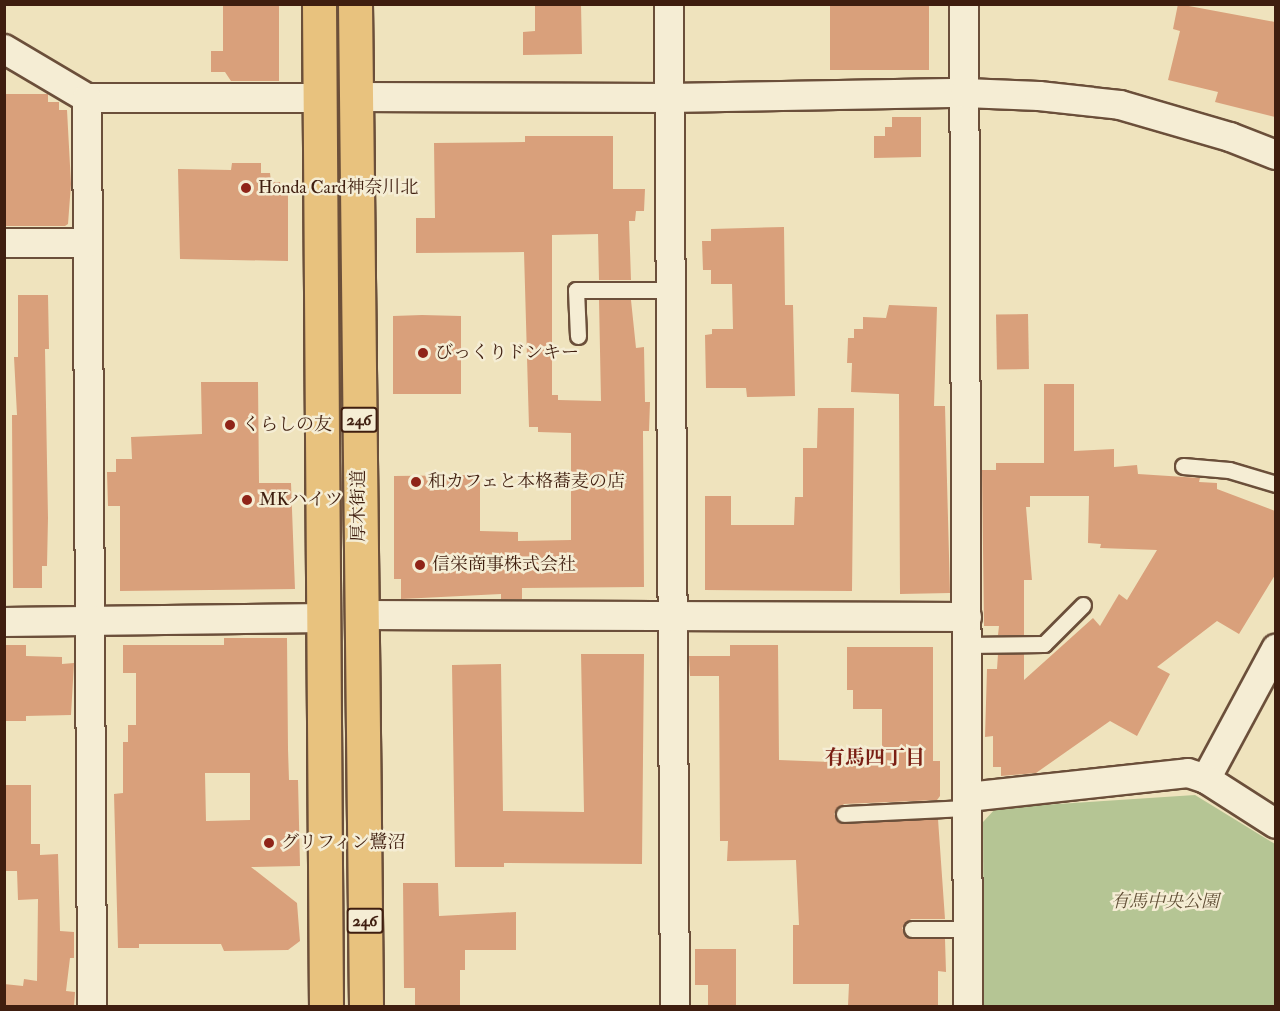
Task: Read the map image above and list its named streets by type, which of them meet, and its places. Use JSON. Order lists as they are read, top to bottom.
{
  "streets": {
    "highway": ["246", "厚木街道"]
  },
  "districts": ["有馬四丁目"],
  "parks": ["有馬中央公園"],
  "places": [
    "Honda Card神奈川北",
    "びっくりドンキー",
    "くらしの友",
    "和カフェと本格蕎麦の店",
    "MKハイツ",
    "信栄商事株式会社",
    "グリフィン鷺沼"
  ]
}
